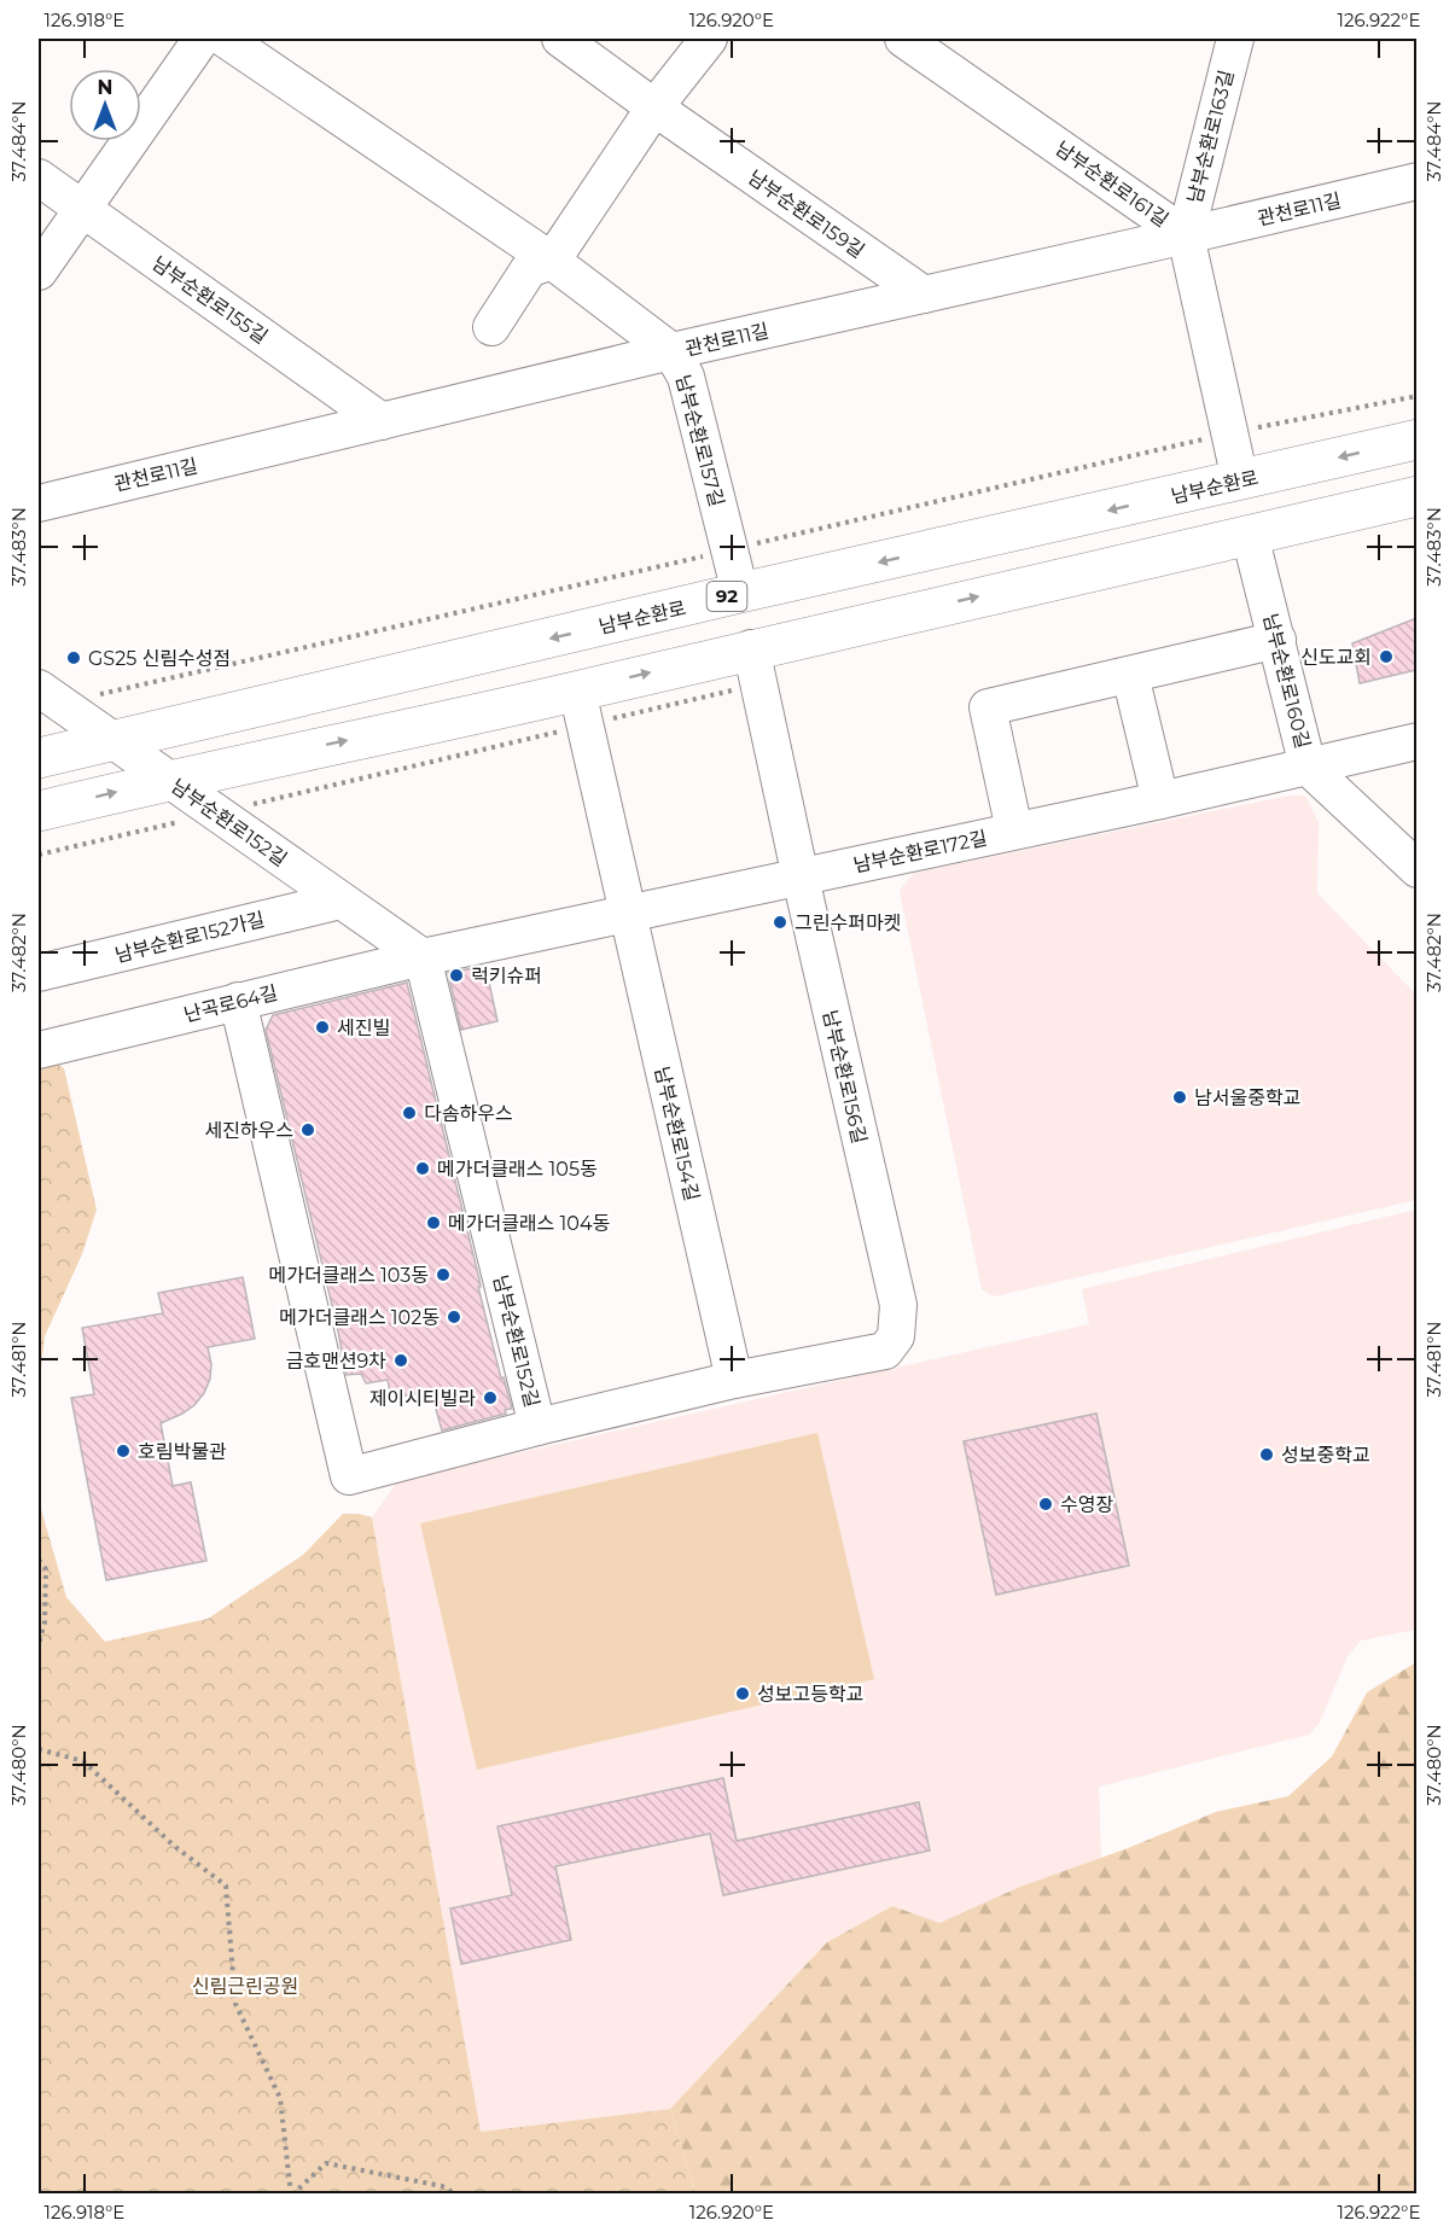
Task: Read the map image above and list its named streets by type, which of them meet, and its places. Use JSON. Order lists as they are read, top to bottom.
{
  "streets": {
    "main road": ["남부순환로", "92"],
    "street": [
      "남부순환로163길",
      "남부순환로161길",
      "관천로11길",
      "남부순환로159길",
      "남부순환로155길",
      "남부순환로157길",
      "남부순환로160길",
      "남부순환로152길",
      "남부순환로172길",
      "남부순환로152가길",
      "난곡로64길",
      "남부순환로156길",
      "남부순환로154길"
    ]
  },
  "crossings": [
    ["남부순환로163길", "남부순환로161길"],
    ["남부순환로163길", "관천로11길"],
    ["남부순환로161길", "관천로11길"],
    ["남부순환로161길", "남부순환로"],
    ["관천로11길", "남부순환로159길"],
    ["관천로11길", "남부순환로155길"],
    ["관천로11길", "남부순환로157길"],
    ["남부순환로157길", "남부순환로"],
    ["남부순환로", "남부순환로152길"],
    ["남부순환로160길", "남부순환로172길"],
    ["남부순환로152길", "남부순환로172길"],
    ["남부순환로152길", "남부순환로152가길"],
    ["남부순환로152길", "난곡로64길"],
    ["남부순환로172길", "난곡로64길"],
    ["남부순환로172길", "남부순환로156길"],
    ["남부순환로172길", "남부순환로154길"],
    ["남부순환로156길", "남부순환로154길"]
  ],
  "parks": ["신림근린공원"],
  "places": [
    "신도교회",
    "GS25 신림수성점",
    "그린수퍼마켓",
    "럭키슈퍼",
    "세진빌",
    "남서울중학교",
    "다솜하우스",
    "세진하우스",
    "메가더클래스 105동",
    "메가더클래스 104동",
    "메가더클래스 103동",
    "메가더클래스 102동",
    "금호맨션9차",
    "제이시티빌라",
    "호림박물관",
    "성보중학교",
    "수영장",
    "성보고등학교"
  ],
  "north": "top",
  "coordinates": [
    "126.918°E",
    "126.920°E",
    "126.922°E",
    "37.484°N",
    "37.483°N",
    "37.482°N",
    "37.481°N",
    "37.480°N"
  ]
}
